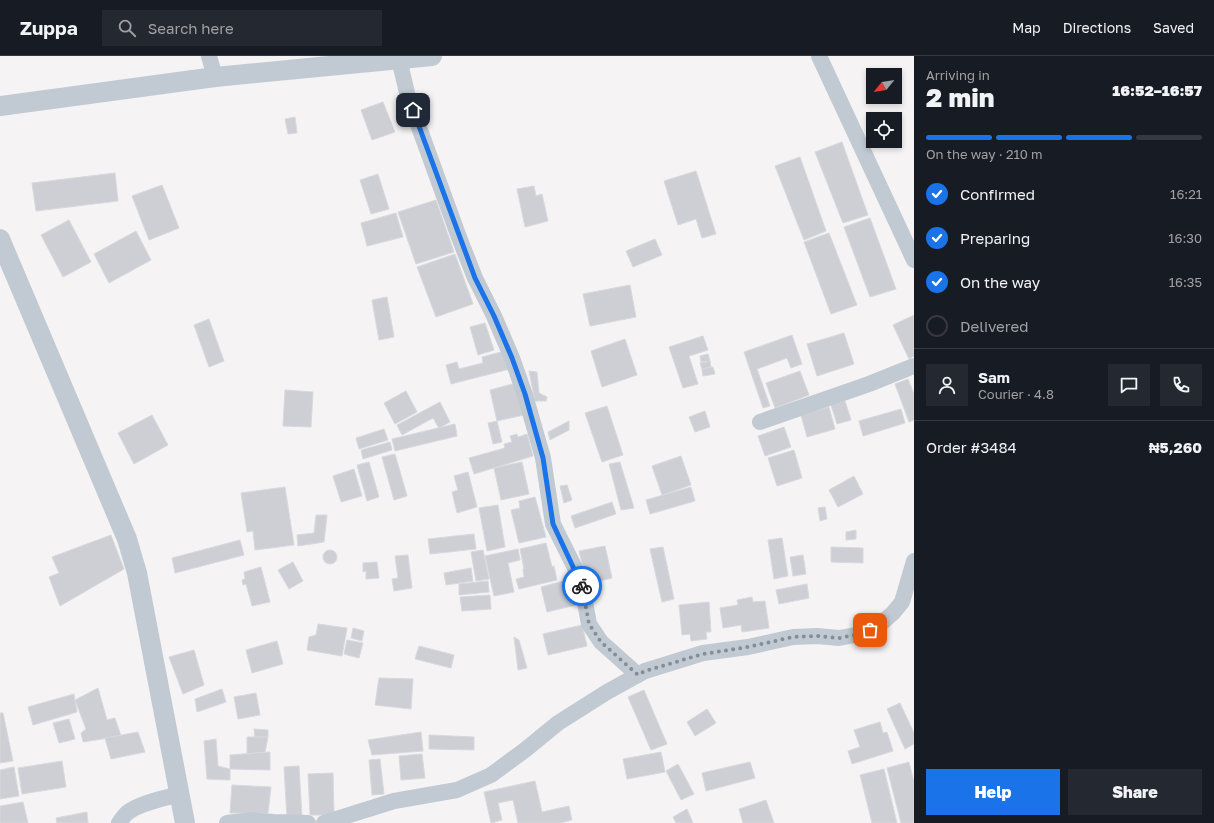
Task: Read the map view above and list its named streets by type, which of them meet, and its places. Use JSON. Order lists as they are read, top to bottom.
{
  "north": "bottom left",
  "page": {
    "header": "Zuppa",
    "search": "Search here",
    "nav": ["Map", "Directions", "Saved"],
    "heading": ["2 min", "Arriving in", "16:52–16:57"],
    "panel": [
      "Sam",
      "Courier · 4.8",
      "Order #3484",
      "₦5,260"
    ],
    "bar": "On the way · 210 m",
    "list": [
      ["Confirmed", "16:21"],
      ["Preparing", "16:30"],
      ["On the way", "16:35"],
      "Delivered"
    ],
    "buttons": ["Help", "Share"]
  }
}
